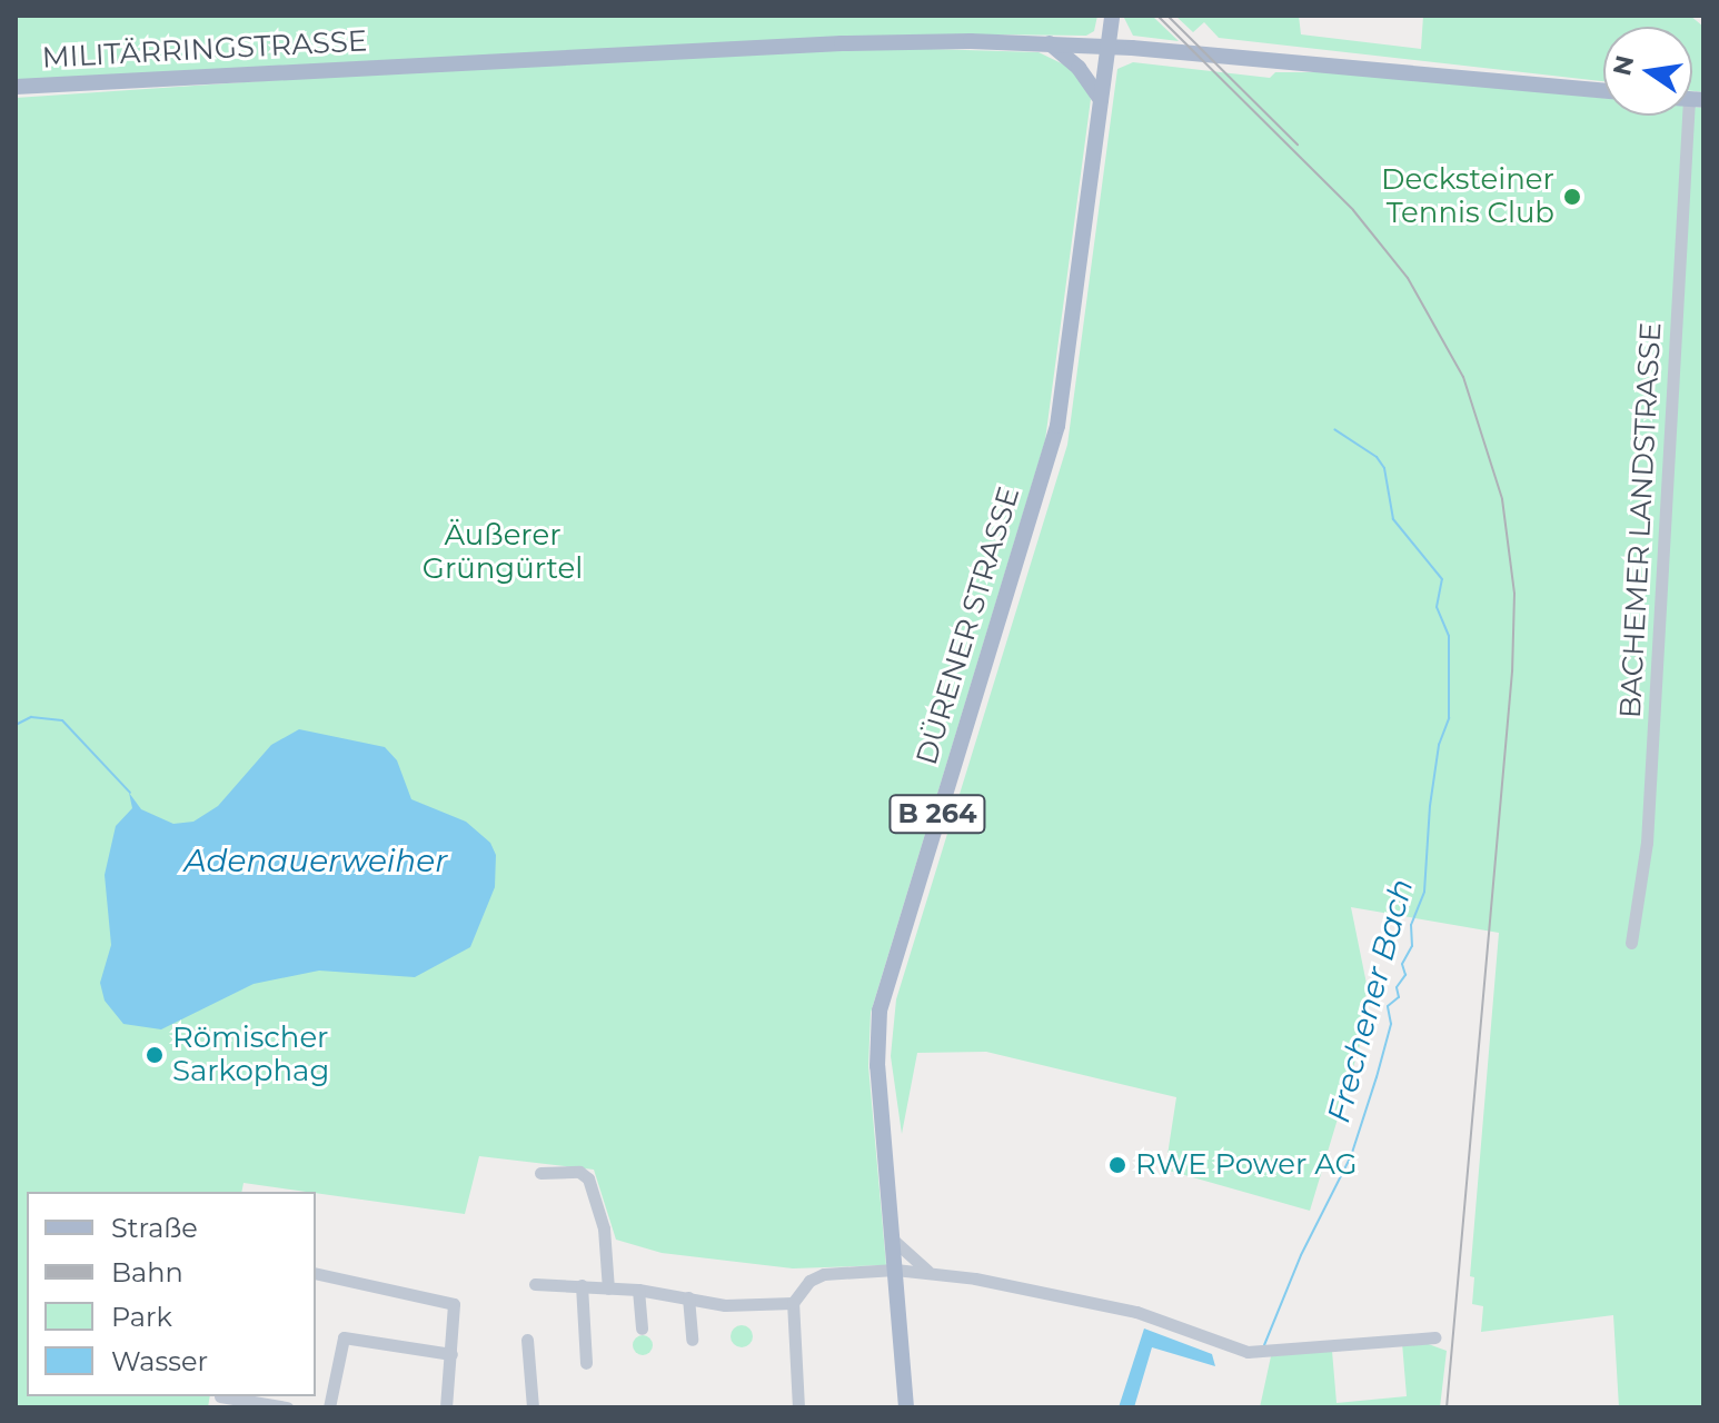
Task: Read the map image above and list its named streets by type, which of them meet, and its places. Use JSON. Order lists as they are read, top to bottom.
{
  "streets": {
    "main road": ["MILITÄRRINGSTRASSE", "DÜRENER STRASSE", "B 264"],
    "street": ["BACHEMER LANDSTRASSE"]
  },
  "crossings": [
    ["MILITÄRRINGSTRASSE", "DÜRENER STRASSE"]
  ],
  "water": ["Adenauerweiher", "Frechener Bach"],
  "parks": ["Äußerer Grüngürtel"],
  "places": ["Decksteiner Tennis Club", "Römischer Sarkophag", "RWE Power AG"],
  "legend": [
    "Straße",
    "Bahn",
    "Park",
    "Wasser"
  ],
  "north": "left"
}
